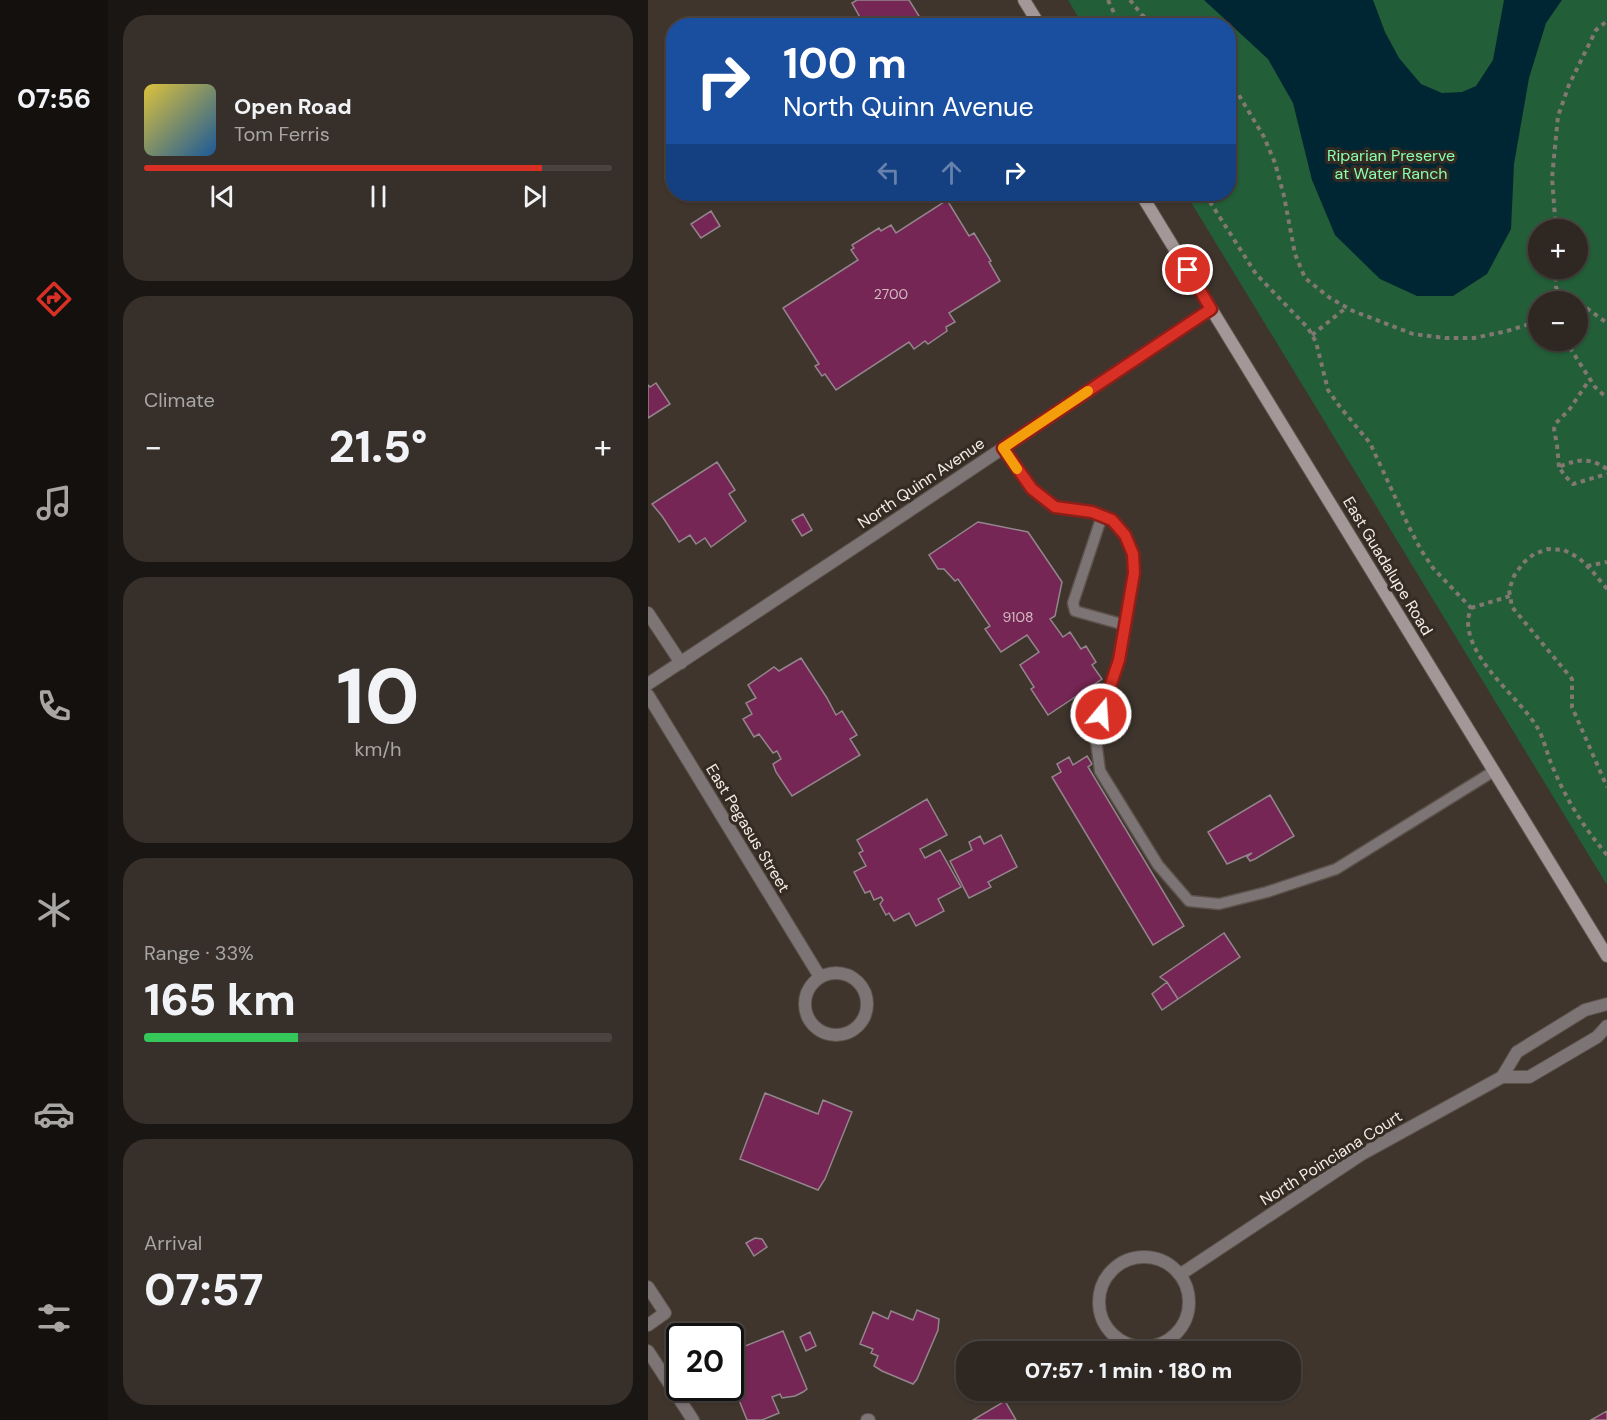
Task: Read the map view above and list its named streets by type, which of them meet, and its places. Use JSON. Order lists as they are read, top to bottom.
{
  "streets": {
    "main road": ["East Guadalupe Road"],
    "street": ["North Quinn Avenue", "East Pegasus Street", "North Poinciana Court"]
  },
  "crossings": [
    ["North Quinn Avenue", "East Guadalupe Road"]
  ],
  "parks": ["Riparian Preserve at Water Ranch"],
  "house_numbers": ["2700", "9108"],
  "page": {
    "tabs": "07:56",
    "turn": ["100 m", "North Quinn Avenue"],
    "song": ["Open Road", "Tom Ferris"],
    "map_buttons": ["+", "−"],
    "tile": [
      "Climate",
      ["10", "km/h"],
      ["Range · 33%", "165 km"],
      ["Arrival", "07:57"]
    ],
    "heat": ["−", "21.5°", "+"],
    "limit": "20",
    "trip": "07:57 · 1 min · 180 m"
  }
}
